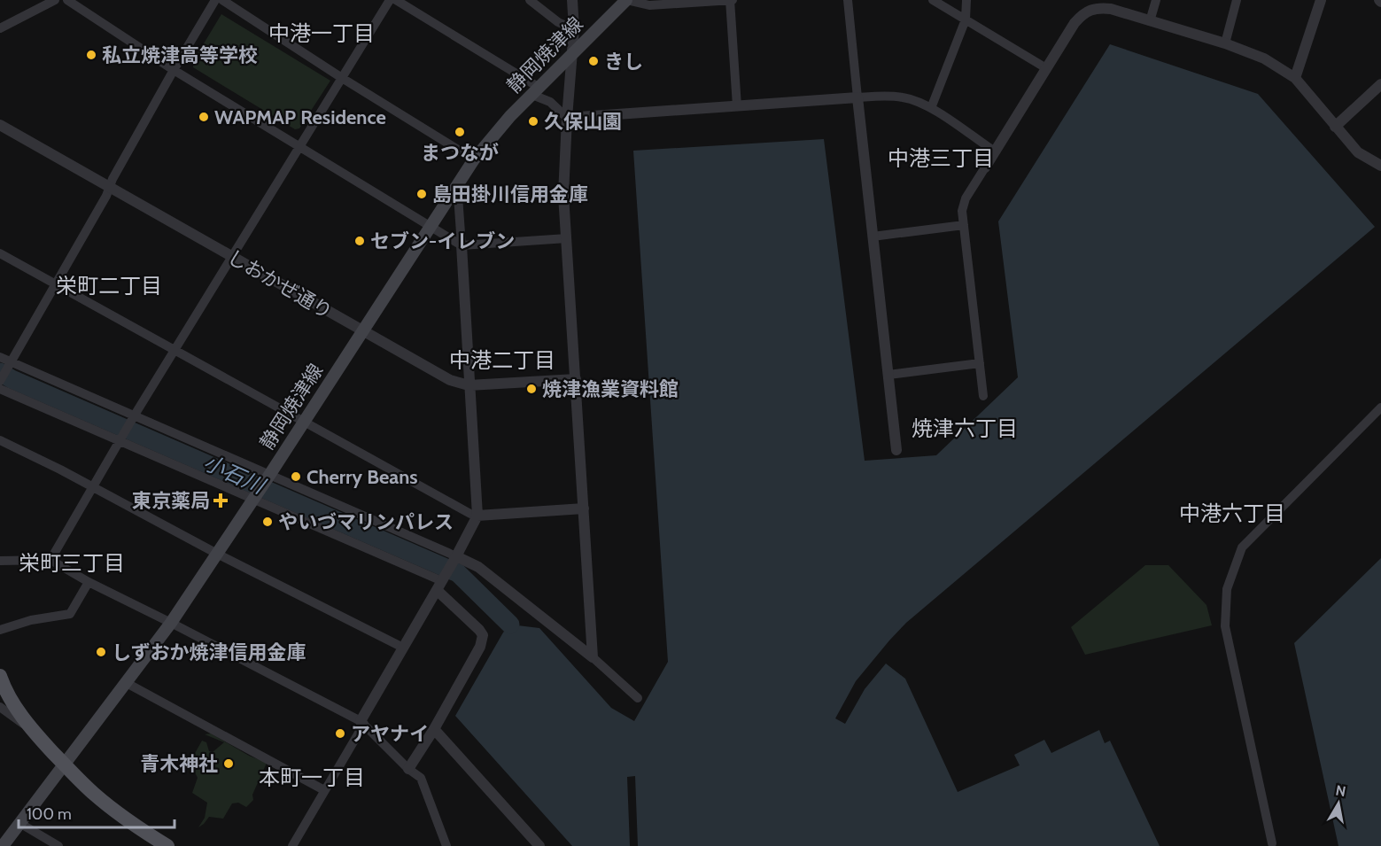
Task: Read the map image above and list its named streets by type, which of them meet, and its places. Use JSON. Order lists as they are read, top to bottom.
{
  "streets": {
    "main road": ["静岡焼津線"],
    "street": ["しおかぜ通り"]
  },
  "crossings": [
    ["静岡焼津線", "しおかぜ通り"]
  ],
  "districts": [
    "中港一丁目",
    "中港三丁目",
    "栄町二丁目",
    "中港二丁目",
    "焼津六丁目",
    "中港六丁目",
    "栄町三丁目",
    "本町一丁目"
  ],
  "water": ["小石川"],
  "places": {
    "other": [
      "私立焼津高等学校",
      "きし",
      "WAPMAP Residence",
      "久保山園",
      "まつなが",
      "島田掛川信用金庫",
      "セブン-イレブン",
      "焼津漁業資料館",
      "Cherry Beans",
      "やいづマリンパレス",
      "しずおか焼津信用金庫",
      "アヤナイ",
      "青木神社"
    ],
    "health": ["東京薬局"]
  },
  "scale_bar": "100 m",
  "north": "top"
}
